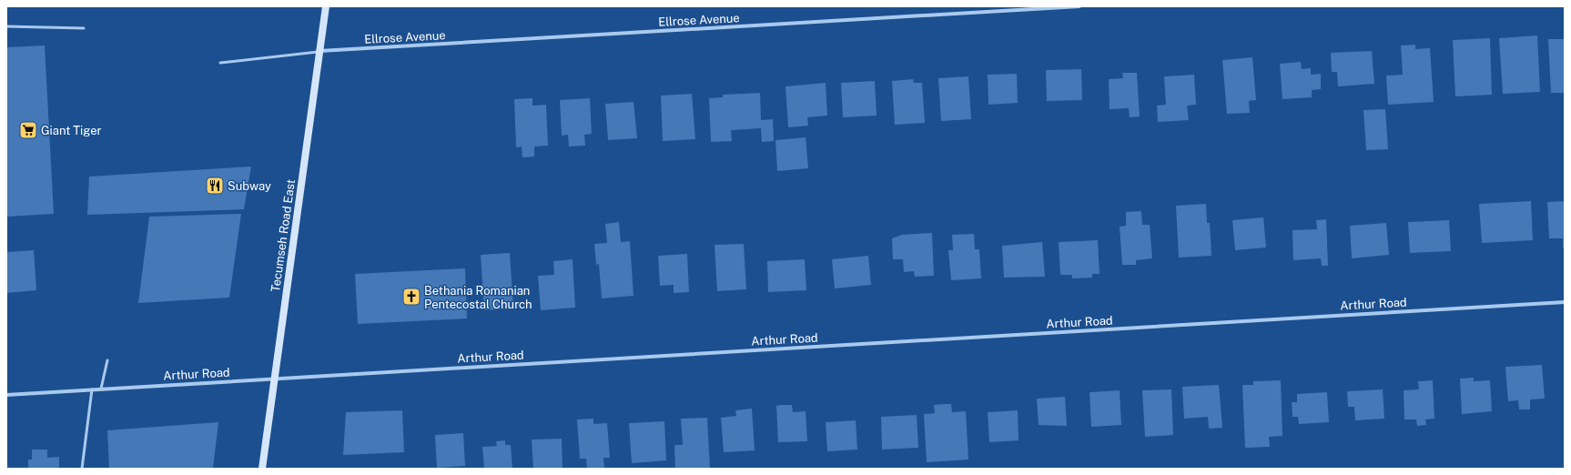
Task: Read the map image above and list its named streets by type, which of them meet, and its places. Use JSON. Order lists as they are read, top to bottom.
{
  "streets": {
    "main road": ["Tecumseh Road East"],
    "street": ["Ellrose Avenue", "Arthur Road"]
  },
  "crossings": [
    ["Ellrose Avenue", "Tecumseh Road East"],
    ["Tecumseh Road East", "Arthur Road"]
  ],
  "places": {
    "supermarket": ["Giant Tiger"],
    "restaurant": ["Subway"],
    "church": ["Bethania Romanian Pentecostal Church"]
  }
}
